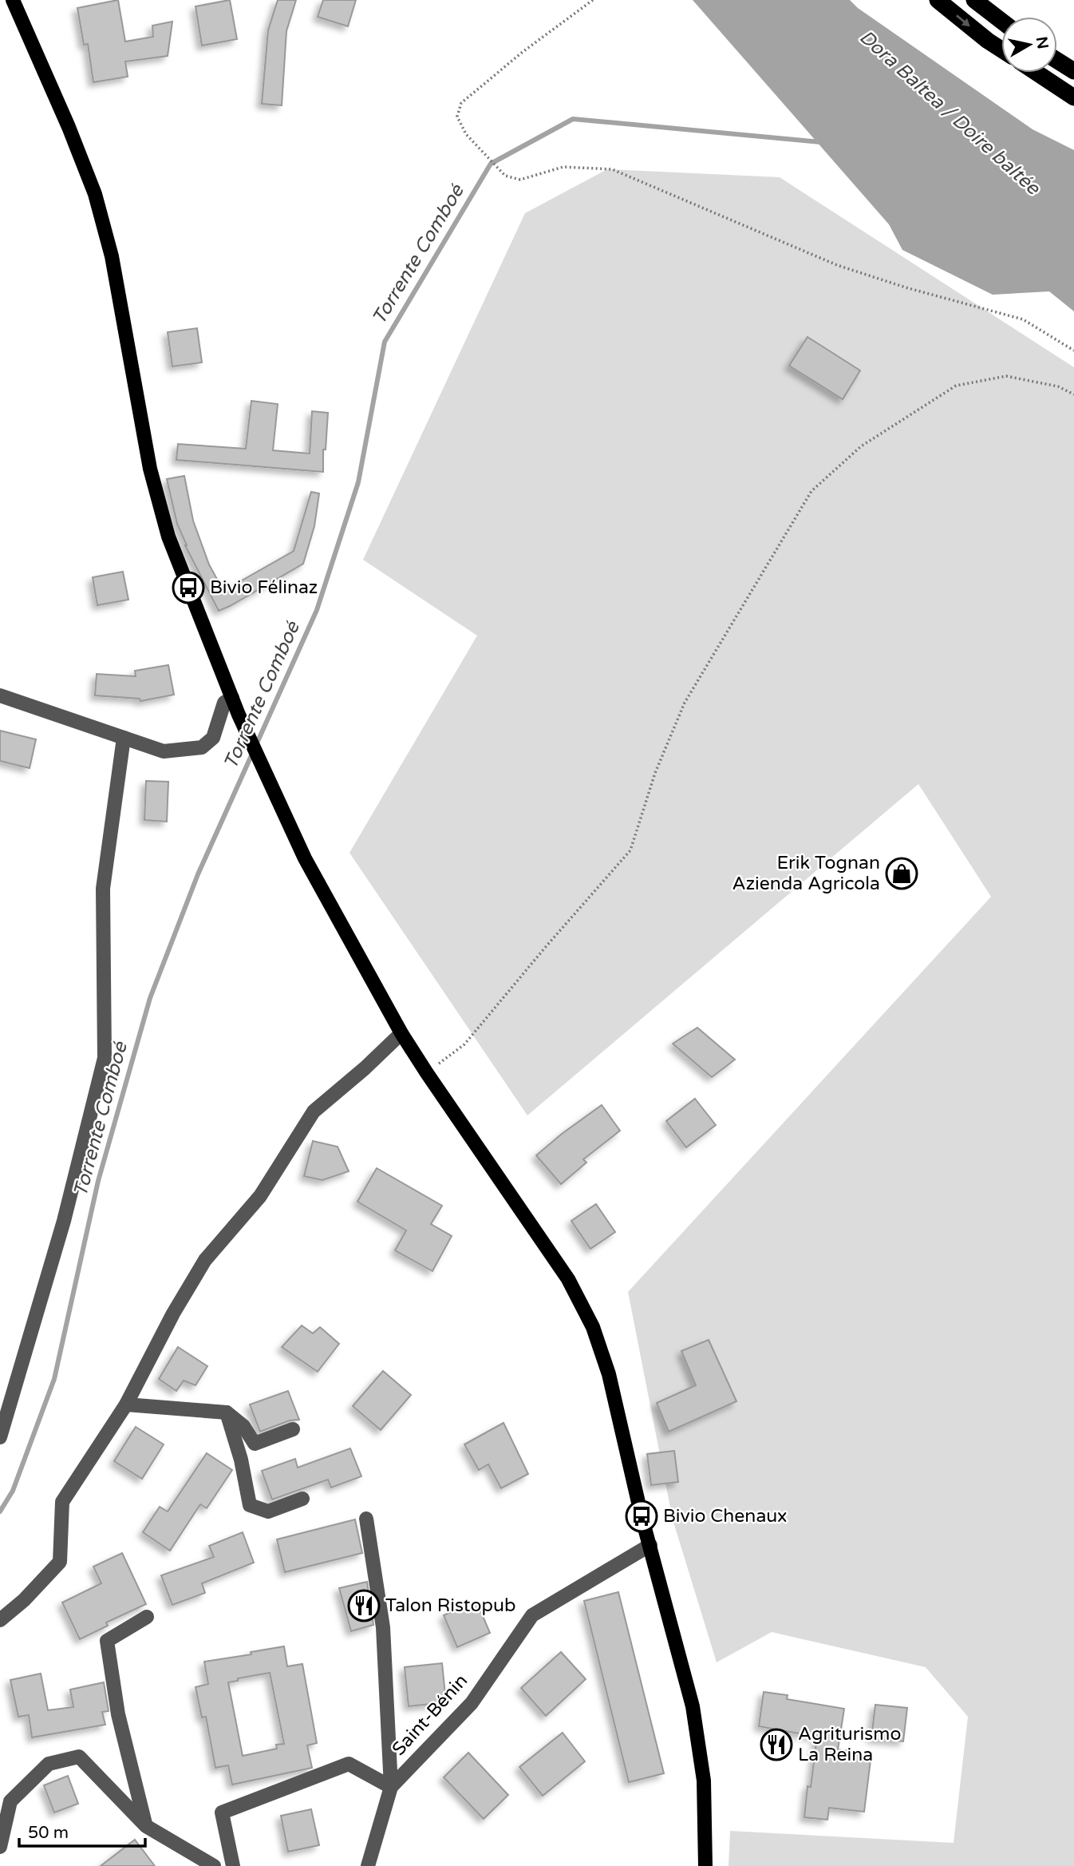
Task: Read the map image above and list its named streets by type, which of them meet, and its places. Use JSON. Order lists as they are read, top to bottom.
{
  "streets": {
    "street": ["Saint-Bénin"]
  },
  "water": ["Dora Baltea / Doire baltée", "Torrente Comboé"],
  "places": {
    "bus stop": ["Bivio Félinaz", "Bivio Chenaux"],
    "shop": ["Erik Tognan Azienda Agricola"],
    "restaurant": ["Talon Ristopub", "Agriturismo La Reina"]
  },
  "scale_bar": "50 m",
  "north": "right"
}
